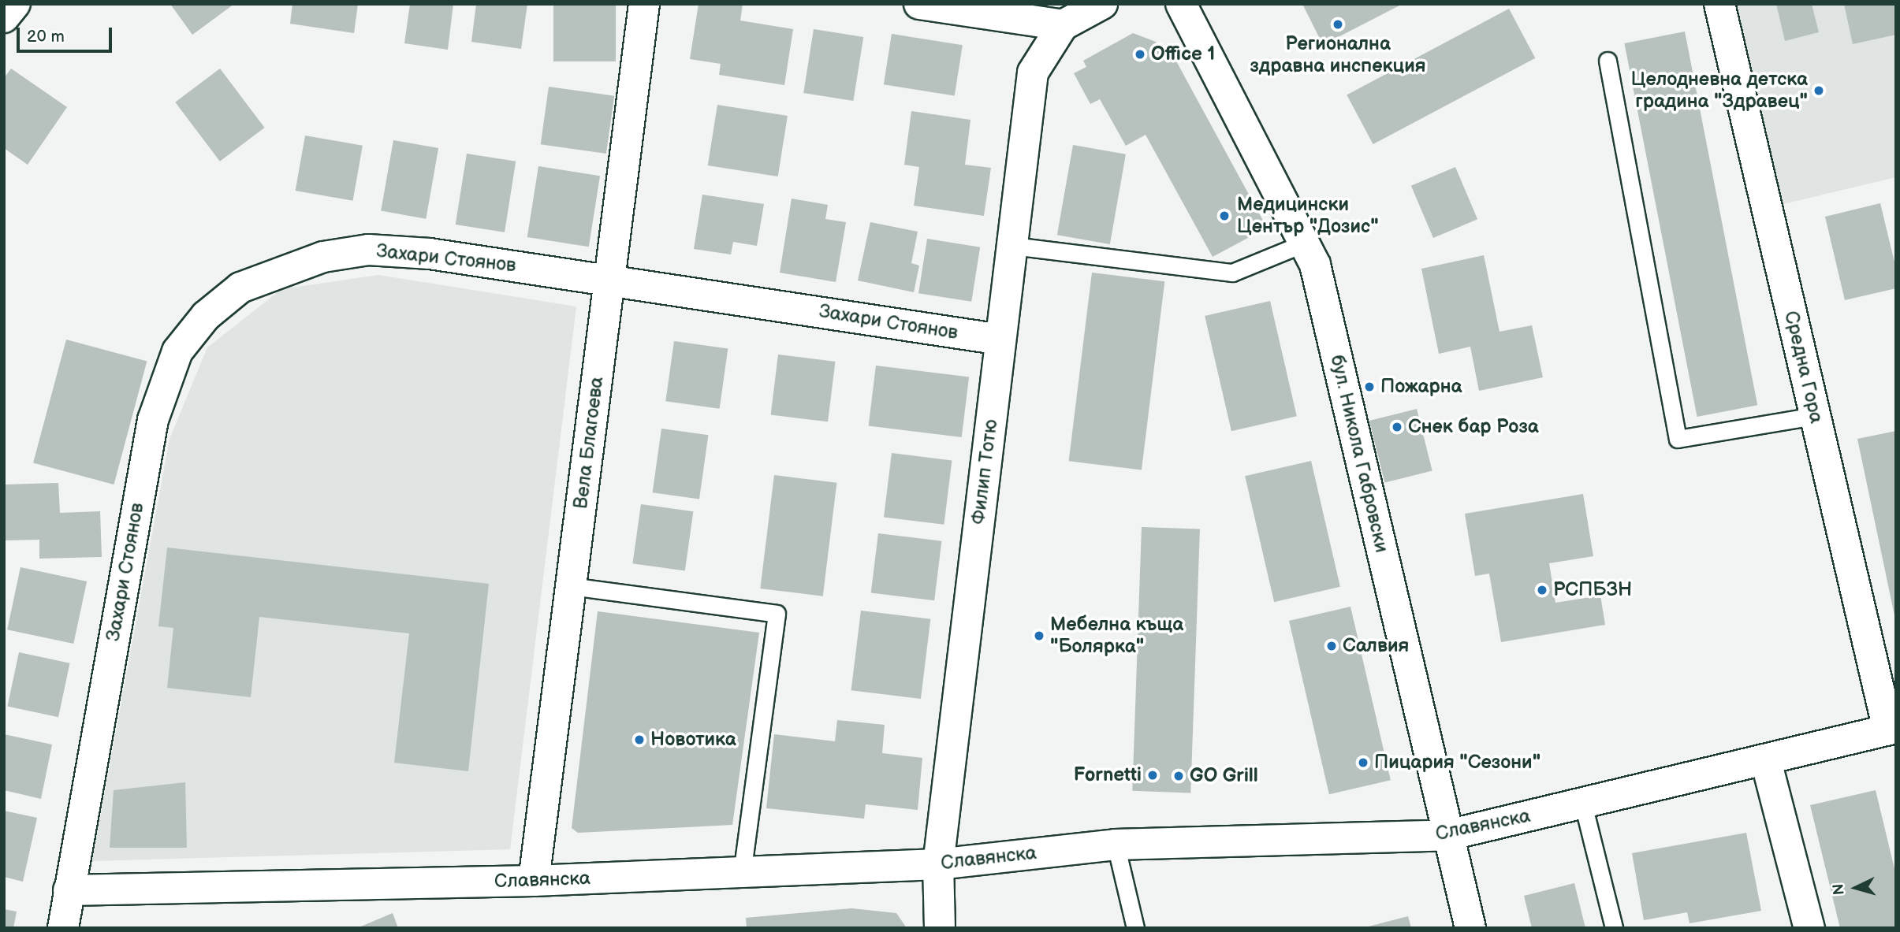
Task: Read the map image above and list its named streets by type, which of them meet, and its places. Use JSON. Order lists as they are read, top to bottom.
{
  "streets": {
    "street": [
      "Захари Стоянов",
      "Средна Гора",
      "Вела Благоева",
      "бул. Никола Габровски",
      "Филип Тотю",
      "Славянска"
    ]
  },
  "crossings": [
    ["Захари Стоянов", "Вела Благоева"],
    ["Захари Стоянов", "Филип Тотю"],
    ["Захари Стоянов", "Славянска"],
    ["Средна Гора", "Славянска"],
    ["Вела Благоева", "Славянска"],
    ["бул. Никола Габровски", "Славянска"],
    ["Филип Тотю", "Славянска"]
  ],
  "places": [
    "Регионална здравна инспекция",
    "Office 1",
    "Целодневна детска градина \"Здравец\"",
    "Медицински Център \"Дозис\"",
    "Пожарна",
    "Снек бар Роза",
    "РСПБЗН",
    "Мебелна къща \"Болярка\"",
    "Салвия",
    "Новотика",
    "Пицария \"Сезони\"",
    "Fornetti",
    "GO Grill"
  ],
  "scale_bar": "20 m",
  "north": "left"
}
